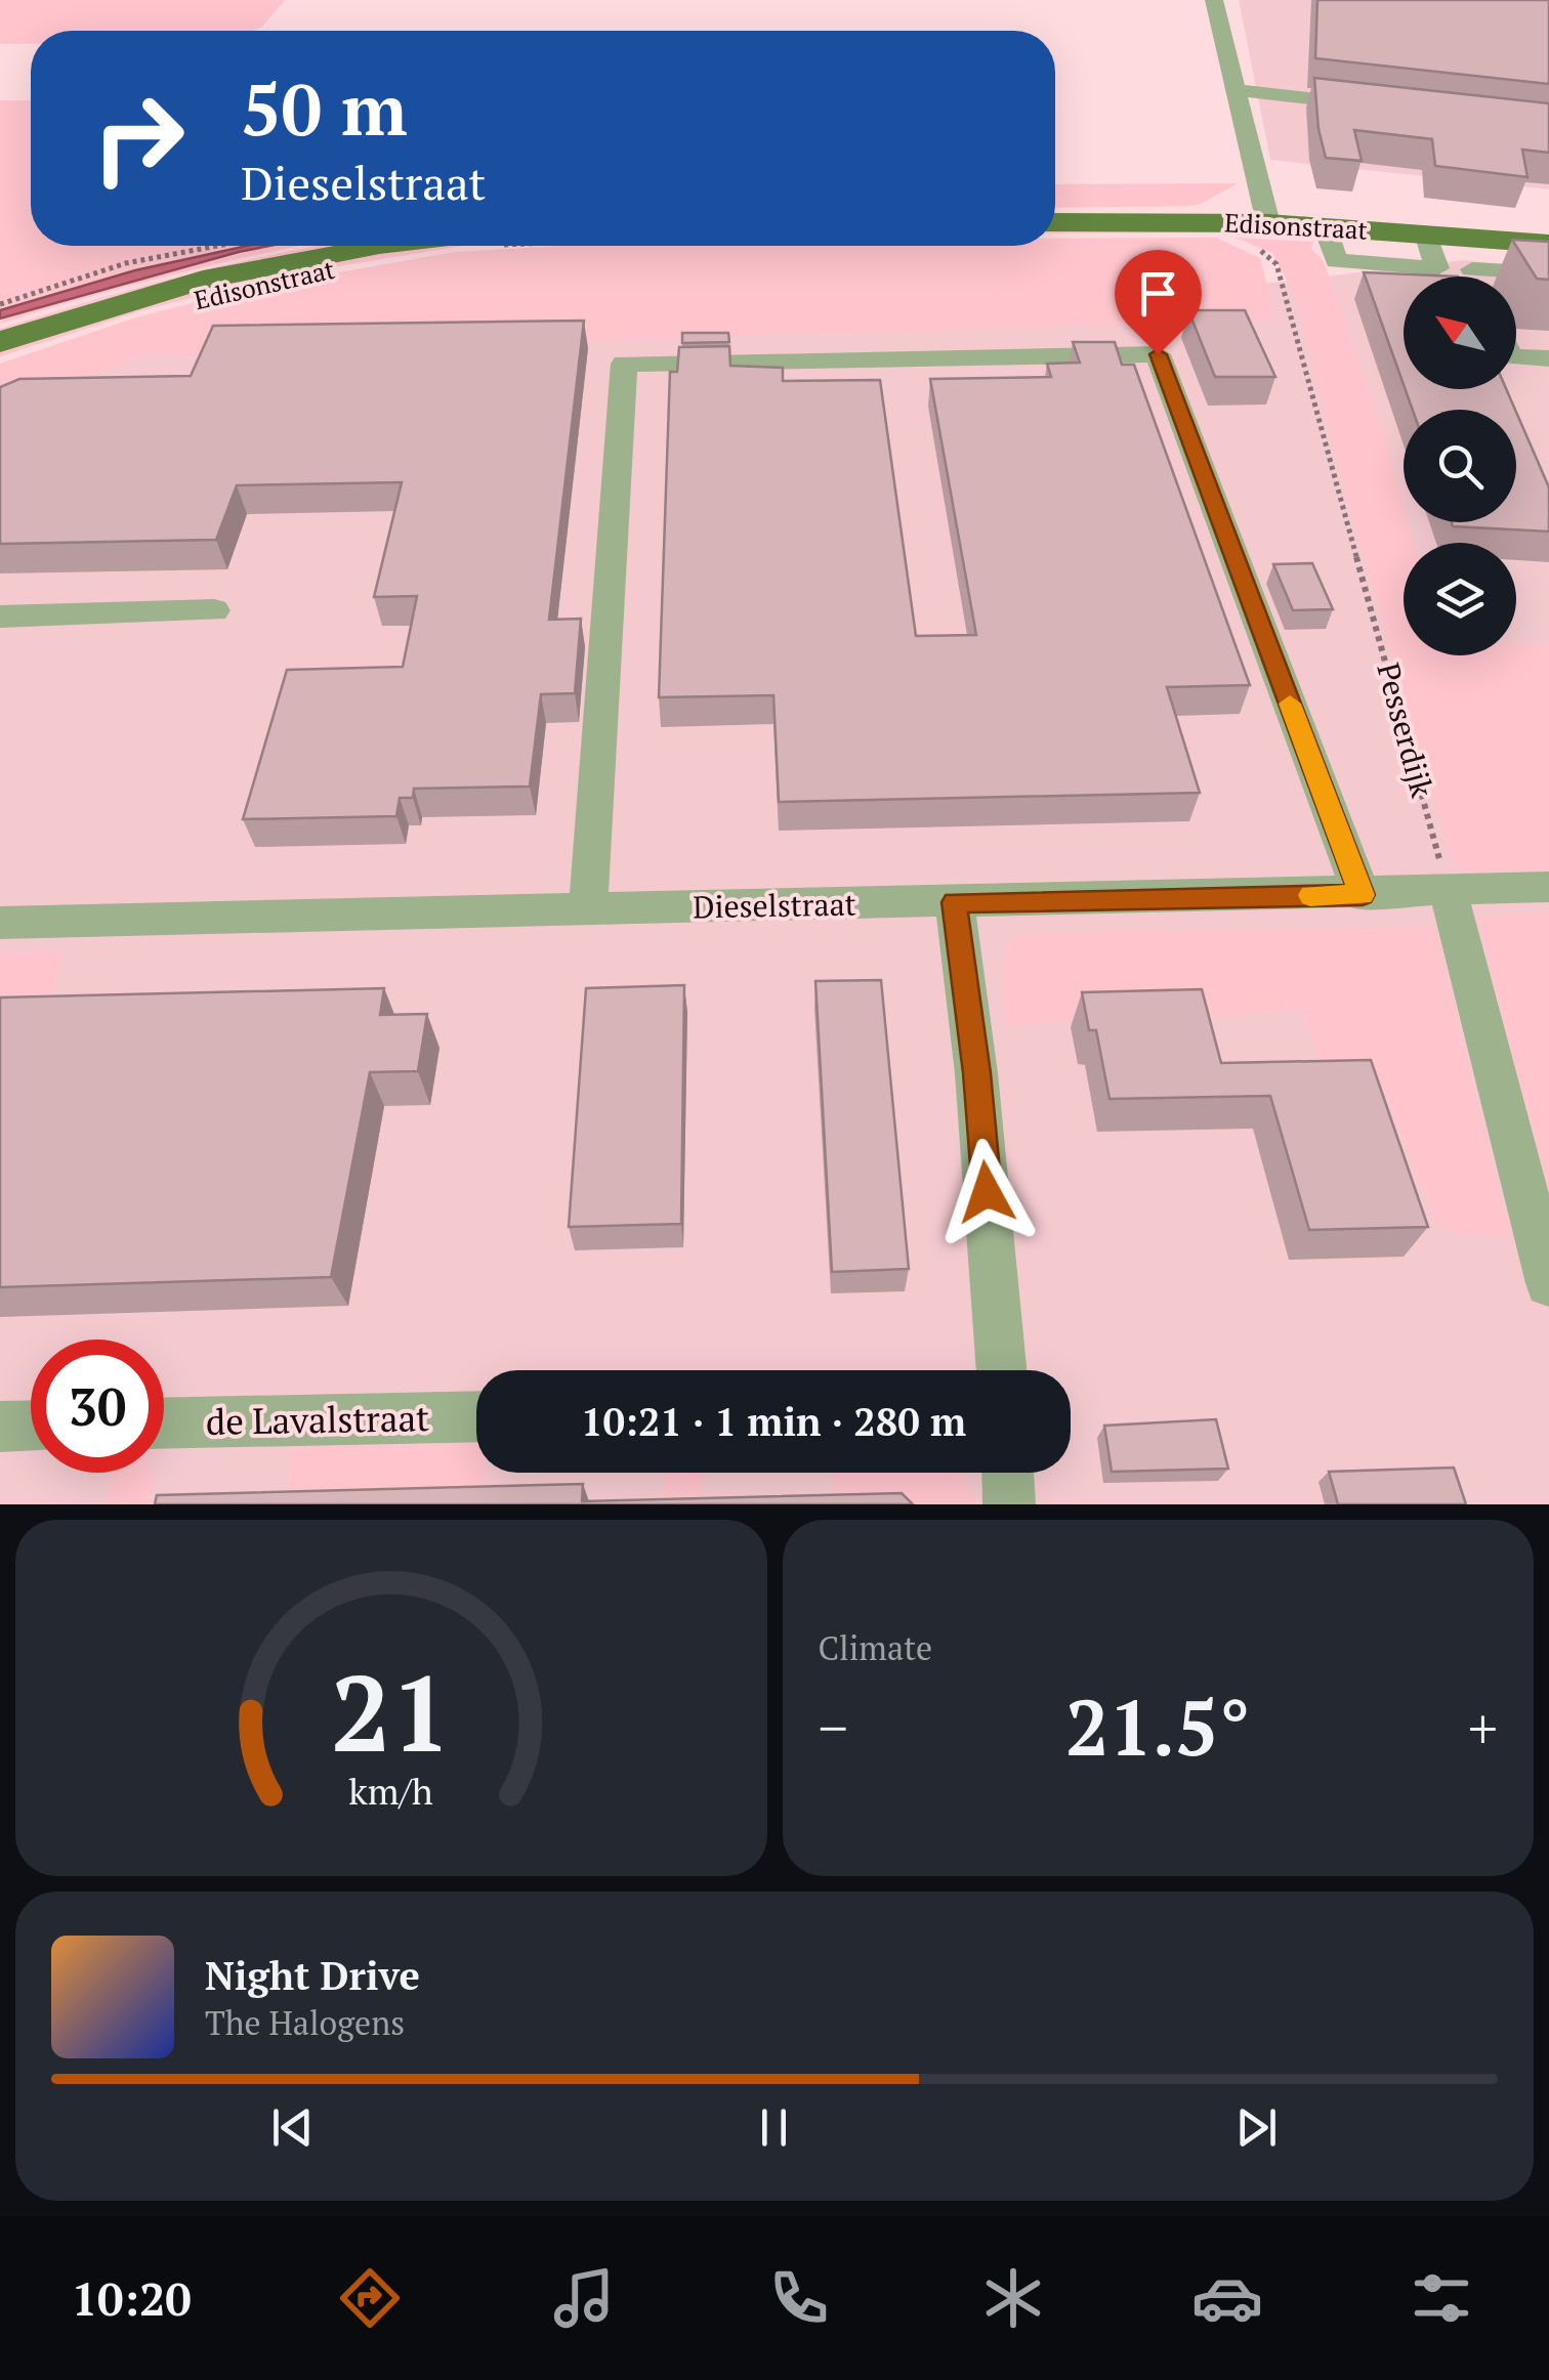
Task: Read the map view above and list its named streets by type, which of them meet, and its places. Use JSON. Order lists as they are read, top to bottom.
{
  "streets": {
    "main road": ["Edisonstraat"],
    "street": ["Dieselstraat", "de Lavalstraat"],
    "path": ["Pesserdijk"]
  },
  "crossings": [
    ["Edisonstraat", "Pesserdijk"],
    ["Pesserdijk", "Dieselstraat"]
  ],
  "north": "top left",
  "page": {
    "turn": ["50 m", "Dieselstraat"],
    "limit": "30",
    "trip": "10:21 · 1 min · 280 m",
    "tile": "Climate",
    "heat": ["−", "21.5°", "+"],
    "song": ["Night Drive", "The Halogens"],
    "tabs": "10:20",
    "gauge": ["21", "km/h"]
  }
}
